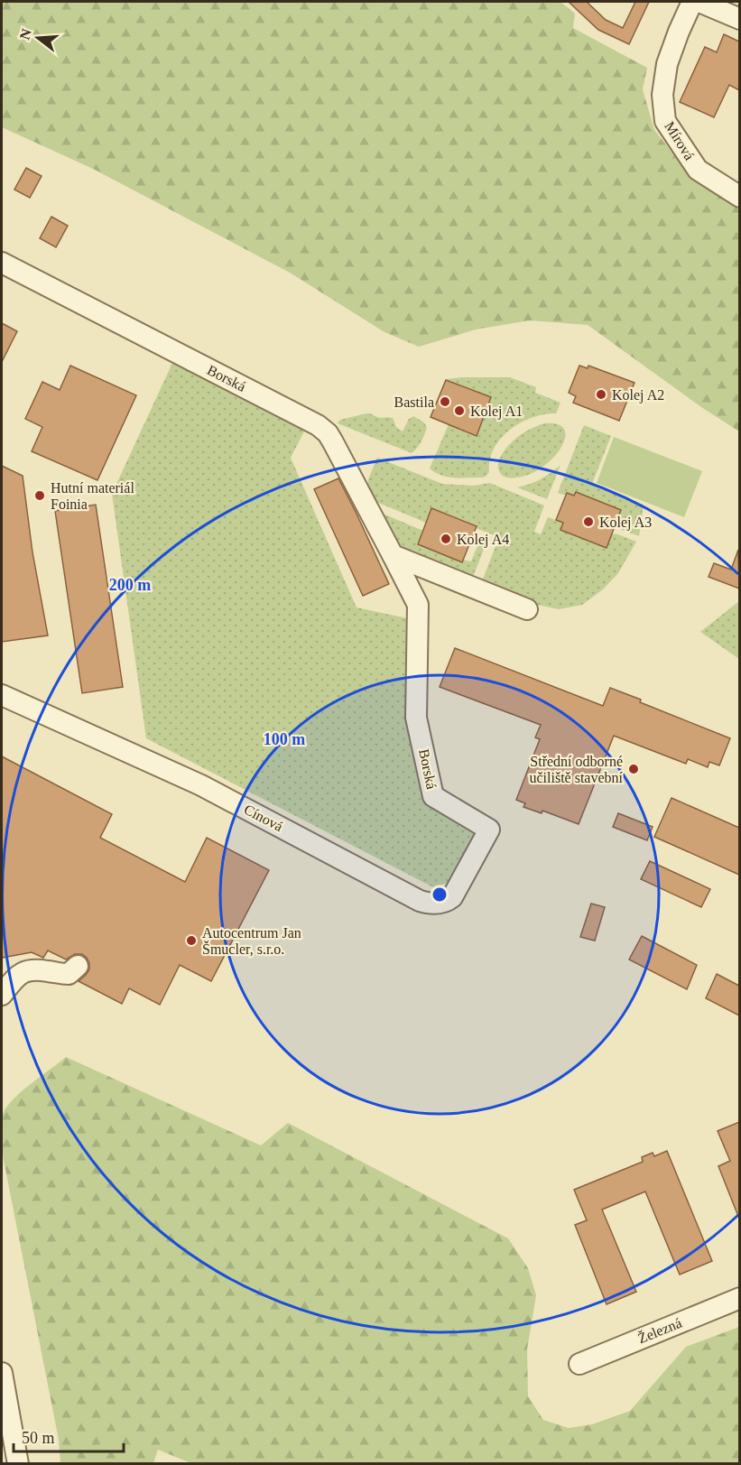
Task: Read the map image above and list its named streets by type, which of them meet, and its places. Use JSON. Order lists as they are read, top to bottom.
{
  "streets": {
    "street": [
      "Mírová",
      "Borská",
      "Cínová",
      "Železná"
    ]
  },
  "crossings": [
    ["Borská", "Cínová"]
  ],
  "places": [
    "Kolej A2",
    "Bastila",
    "Kolej A1",
    "Hutní materiál Foinia",
    "Kolej A3",
    "Kolej A4",
    "Střední odborné učiliště stavební",
    "Autocentrum Jan Šmucler, s.r.o."
  ],
  "scale_bar": "50 m",
  "north": "left",
  "rings": ["200 m", "100 m"]
}
